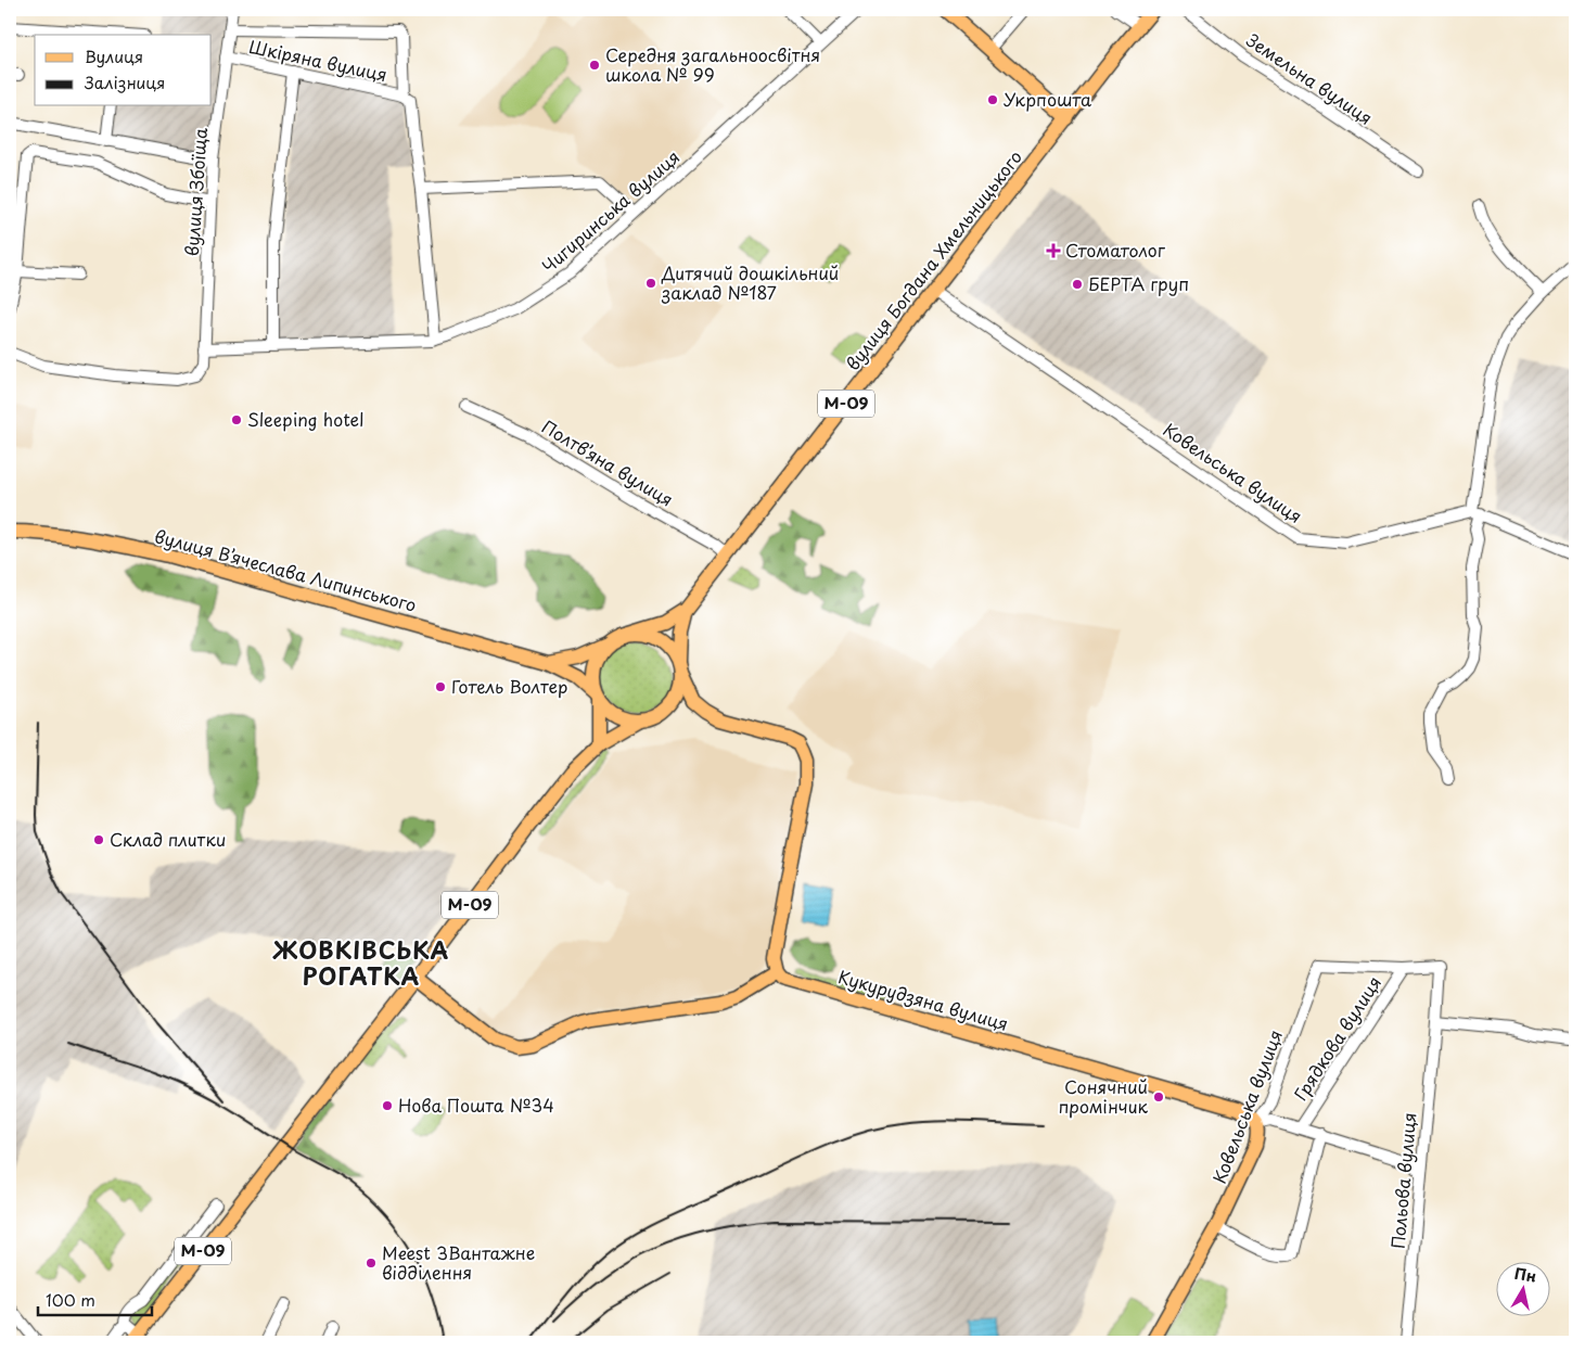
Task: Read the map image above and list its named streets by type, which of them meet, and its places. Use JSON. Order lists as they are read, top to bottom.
{
  "streets": {
    "main road": [
      "вулиця Богдана Хмельницького",
      "М-09",
      "Ковельська вулиця",
      "вулиця Вʼячеслава Липинського",
      "Кукурудзяна вулиця"
    ],
    "street": [
      "Шкіряна вулиця",
      "Земельна вулиця",
      "вулиця Збоїща",
      "Чигиринська вулиця",
      "Полтвʼяна вулиця",
      "Грядкова вулиця",
      "Польова вулиця"
    ]
  },
  "crossings": [
    ["Шкіряна вулиця", "вулиця Збоїща"],
    ["вулиця Збоїща", "Чигиринська вулиця"],
    ["вулиця Богдана Хмельницького", "М-09"],
    ["вулиця Богдана Хмельницького", "Полтвʼяна вулиця"],
    ["вулиця Богдана Хмельницького", "Ковельська вулиця"],
    ["вулиця Богдана Хмельницького", "вулиця Вʼячеслава Липинського"],
    ["М-09", "вулиця Вʼячеслава Липинського"],
    ["Ковельська вулиця", "Кукурудзяна вулиця"],
    ["Ковельська вулиця", "Грядкова вулиця"],
    ["Ковельська вулиця", "Польова вулиця"],
    ["Грядкова вулиця", "Польова вулиця"]
  ],
  "districts": ["ЖОВКІВСЬКА РОГАТКА"],
  "places": {
    "other": [
      "Середня загальноосвітня школа № 99",
      "Укрпошта",
      "Дитячий дошкільний заклад №187",
      "БЕРТА груп",
      "Sleeping hotel",
      "Готель Волтер",
      "Склад плитки",
      "Сонячний промінчик",
      "Нова Пошта №34",
      "Meest 3Вантажне відділення"
    ],
    "health": ["Стоматолог"]
  },
  "legend": ["Вулиця", "Залізниця"],
  "scale_bar": "100 m",
  "north": "top"
}
